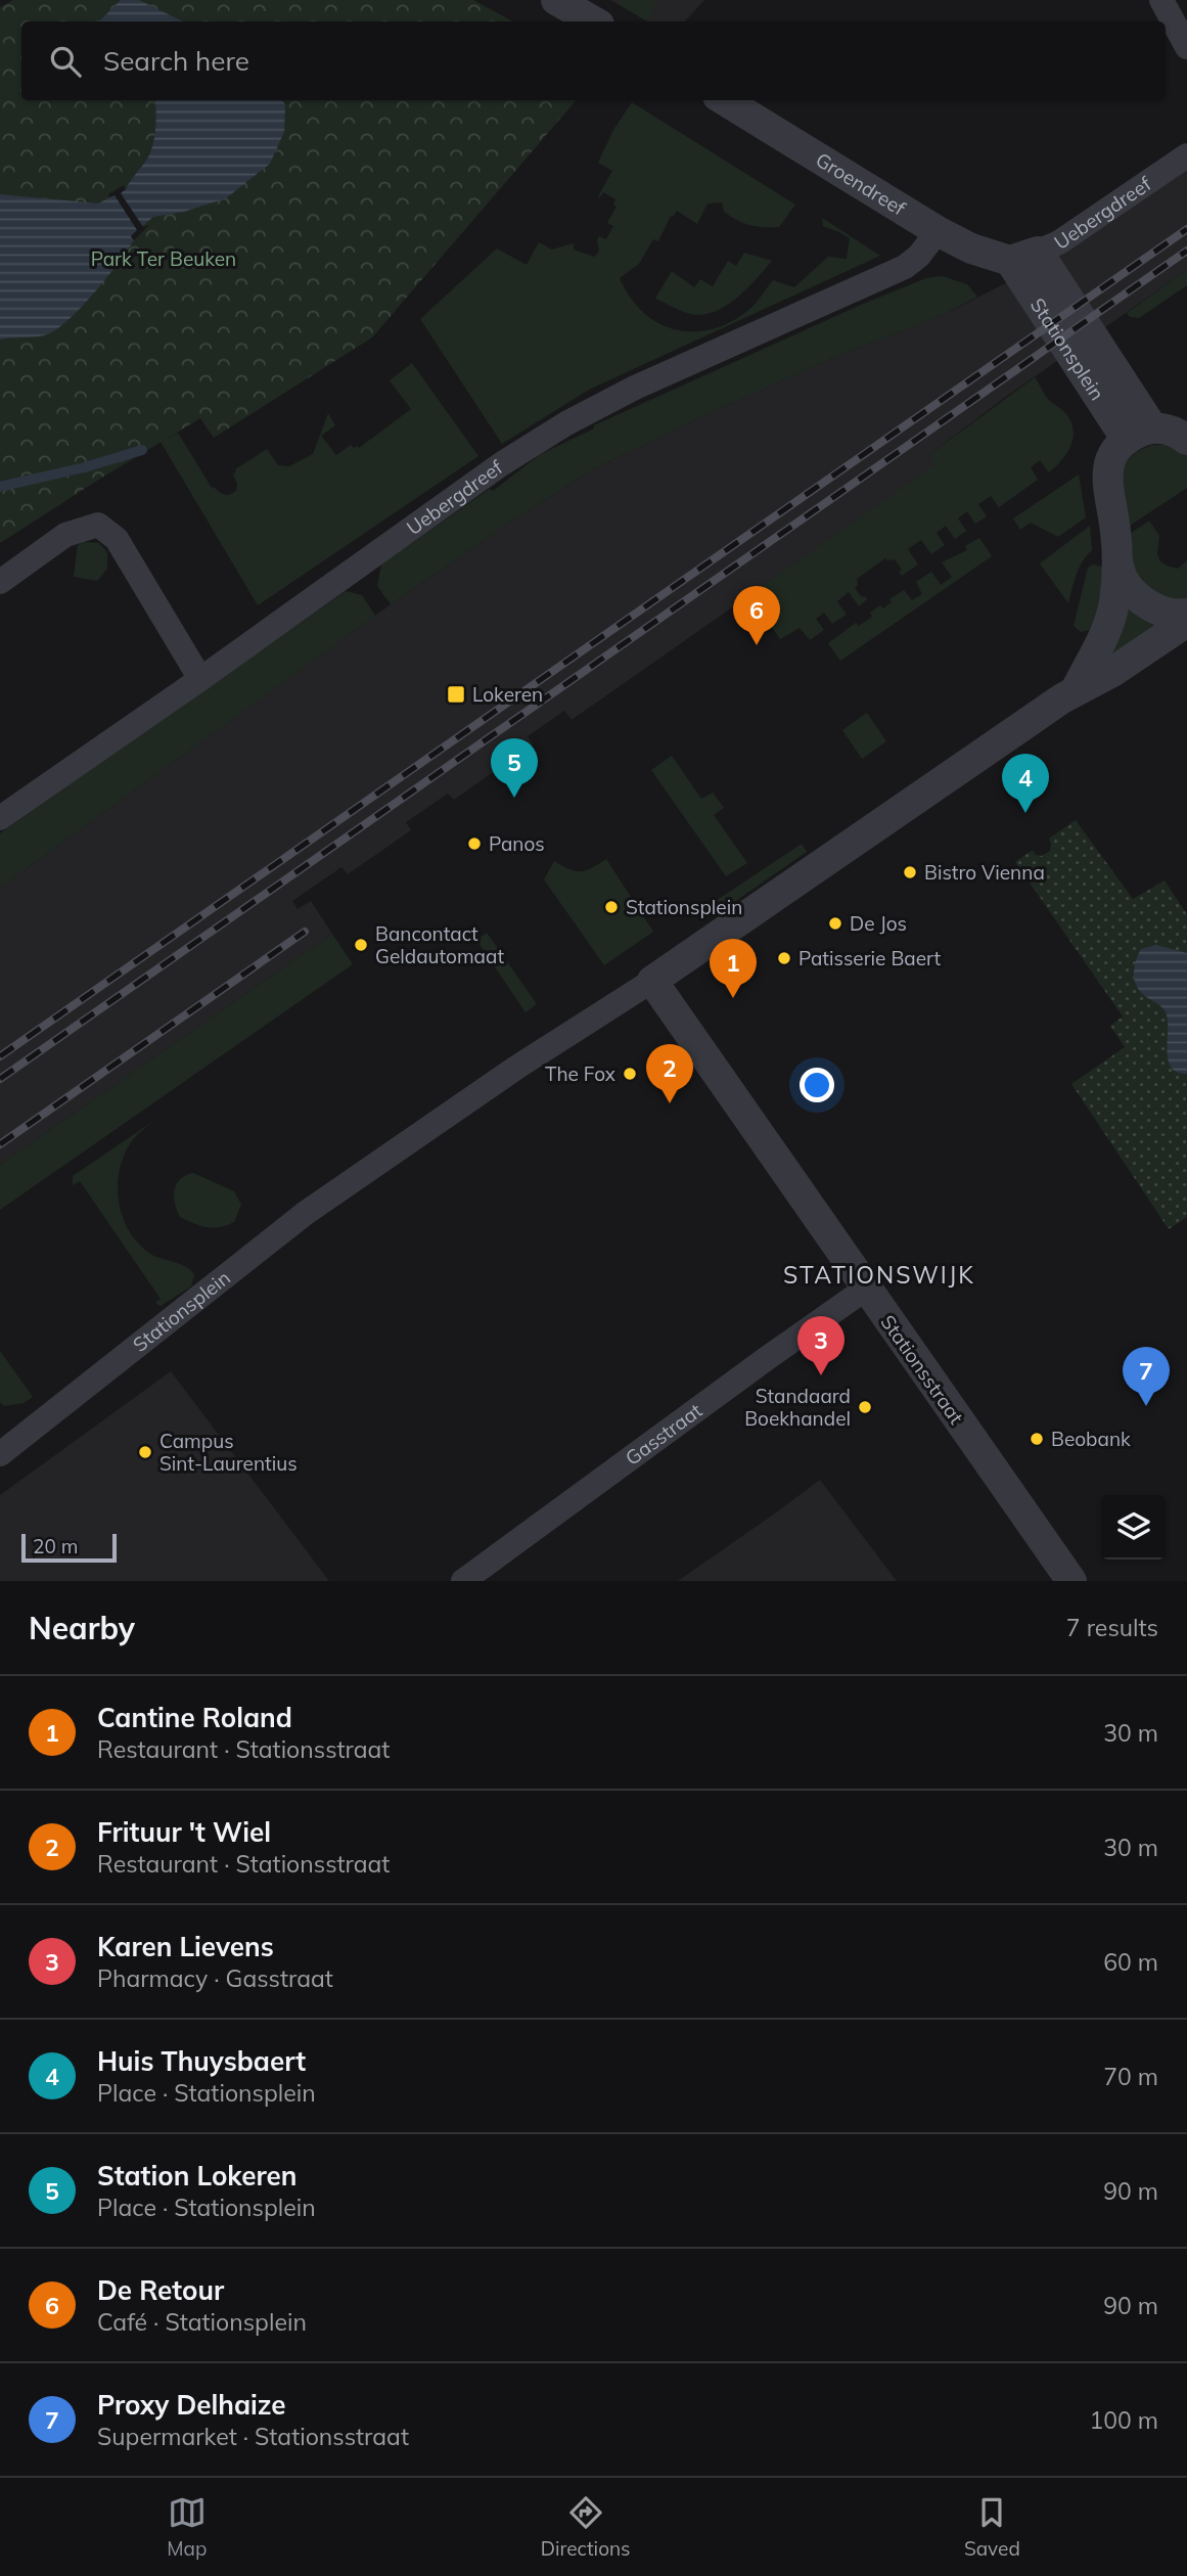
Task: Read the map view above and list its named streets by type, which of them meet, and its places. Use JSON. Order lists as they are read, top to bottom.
{
  "streets": {
    "street": [
      "Groendreef",
      "Uebergdreef",
      "Stationsplein",
      "Stationsstraat",
      "Gasstraat"
    ]
  },
  "crossings": [
    ["Groendreef", "Uebergdreef"],
    ["Groendreef", "Stationsplein"],
    ["Uebergdreef", "Stationsplein"],
    ["Stationsplein", "Stationsstraat"],
    ["Stationsstraat", "Gasstraat"]
  ],
  "districts": ["STATIONSWIJK"],
  "parks": ["Park Ter Beuken"],
  "places": {
    "transit": ["Lokeren"],
    "other": [
      "Panos",
      "Bistro Vienna",
      "Stationsplein",
      "De Jos",
      "Bancontact Geldautomaat",
      "Patisserie Baert",
      "The Fox",
      "Standaard Boekhandel",
      "Beobank",
      "Campus Sint-Laurentius"
    ]
  },
  "scale_bar": "20 m",
  "page": {
    "search": "Search here",
    "pins": [
      "6",
      "5",
      "4",
      "1",
      "2",
      "3",
      "7"
    ],
    "scale": "20 m",
    "heading": ["Nearby", "7 results"],
    "list": [
      {
        "mark": "1",
        "name": "Cantine Roland",
        "note": "Restaurant · Stationsstraat",
        "value": "30 m"
      },
      {
        "mark": "2",
        "name": "Frituur 't Wiel",
        "note": "Restaurant · Stationsstraat",
        "value": "30 m"
      },
      {
        "mark": "3",
        "name": "Karen Lievens",
        "note": "Pharmacy · Gasstraat",
        "value": "60 m"
      },
      {
        "mark": "4",
        "name": "Huis Thuysbaert",
        "note": "Place · Stationsplein",
        "value": "70 m"
      },
      {
        "mark": "5",
        "name": "Station Lokeren",
        "note": "Place · Stationsplein",
        "value": "90 m"
      },
      {
        "mark": "6",
        "name": "De Retour",
        "note": "Café · Stationsplein",
        "value": "90 m"
      },
      {
        "mark": "7",
        "name": "Proxy Delhaize",
        "note": "Supermarket · Stationsstraat",
        "value": "100 m"
      }
    ],
    "nav": ["Map", "Directions", "Saved"]
  }
}
